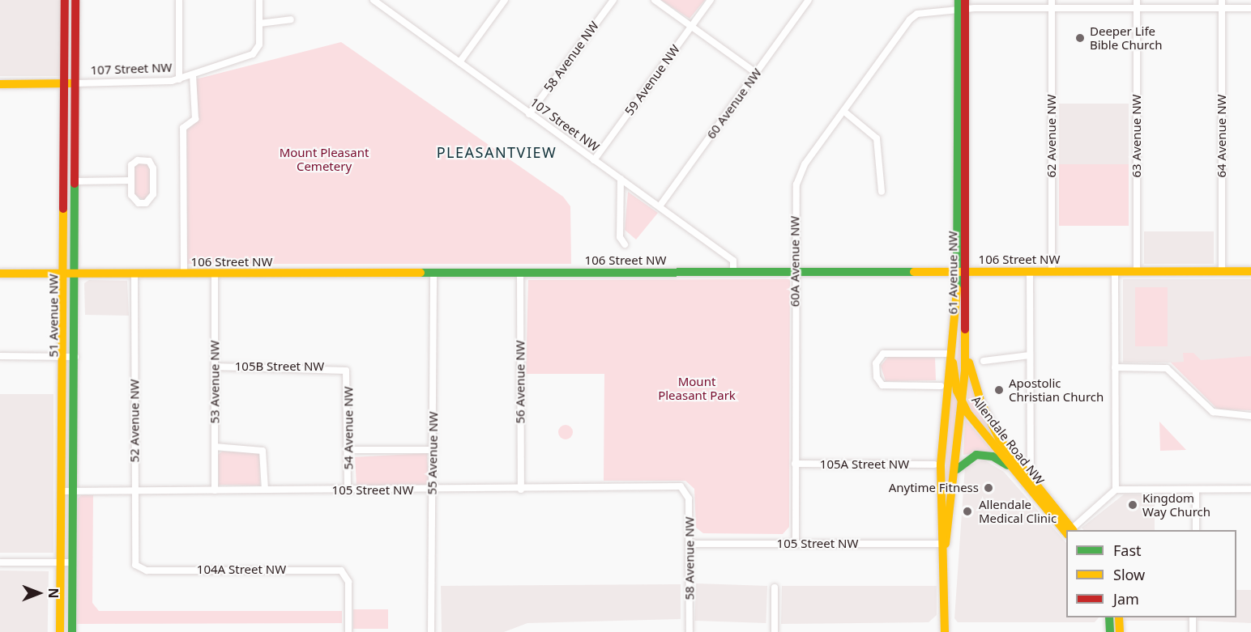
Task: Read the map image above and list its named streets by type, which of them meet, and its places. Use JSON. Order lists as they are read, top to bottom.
{
  "streets": {
    "main road": [
      "107 Street NW",
      "106 Street NW",
      "61 Avenue NW",
      "51 Avenue NW",
      "Allendale Road NW"
    ],
    "street": [
      "58 Avenue NW",
      "59 Avenue NW",
      "60 Avenue NW",
      "62 Avenue NW",
      "63 Avenue NW",
      "64 Avenue NW",
      "60A Avenue NW",
      "105B Street NW",
      "53 Avenue NW",
      "56 Avenue NW",
      "52 Avenue NW",
      "54 Avenue NW",
      "55 Avenue NW",
      "105A Street NW",
      "105 Street NW",
      "104A Street NW"
    ]
  },
  "crossings": [
    ["58 Avenue NW", "107 Street NW"],
    ["58 Avenue NW", "105 Street NW"],
    ["107 Street NW", "59 Avenue NW"],
    ["107 Street NW", "60 Avenue NW"],
    ["107 Street NW", "106 Street NW"],
    ["107 Street NW", "51 Avenue NW"],
    ["62 Avenue NW", "106 Street NW"],
    ["63 Avenue NW", "106 Street NW"],
    ["64 Avenue NW", "106 Street NW"],
    ["106 Street NW", "60A Avenue NW"],
    ["106 Street NW", "61 Avenue NW"],
    ["106 Street NW", "51 Avenue NW"],
    ["106 Street NW", "53 Avenue NW"],
    ["106 Street NW", "56 Avenue NW"],
    ["106 Street NW", "52 Avenue NW"],
    ["106 Street NW", "55 Avenue NW"],
    ["60A Avenue NW", "61 Avenue NW"],
    ["60A Avenue NW", "105A Street NW"],
    ["60A Avenue NW", "105 Street NW"],
    ["61 Avenue NW", "Allendale Road NW"],
    ["61 Avenue NW", "105 Street NW"],
    ["51 Avenue NW", "105 Street NW"],
    ["105B Street NW", "53 Avenue NW"],
    ["105B Street NW", "54 Avenue NW"],
    ["53 Avenue NW", "105 Street NW"],
    ["56 Avenue NW", "105 Street NW"],
    ["52 Avenue NW", "105 Street NW"],
    ["52 Avenue NW", "104A Street NW"],
    ["54 Avenue NW", "105 Street NW"],
    ["55 Avenue NW", "105 Street NW"]
  ],
  "districts": ["PLEASANTVIEW"],
  "parks": ["Mount Pleasant Cemetery", "Mount Pleasant Park"],
  "places": [
    "Deeper Life Bible Church",
    "Apostolic Christian Church",
    "Anytime Fitness",
    "Kingdom Way Church",
    "Allendale Medical Clinic"
  ],
  "legend": ["Fast", "Slow", "Jam"],
  "north": "right"
}
